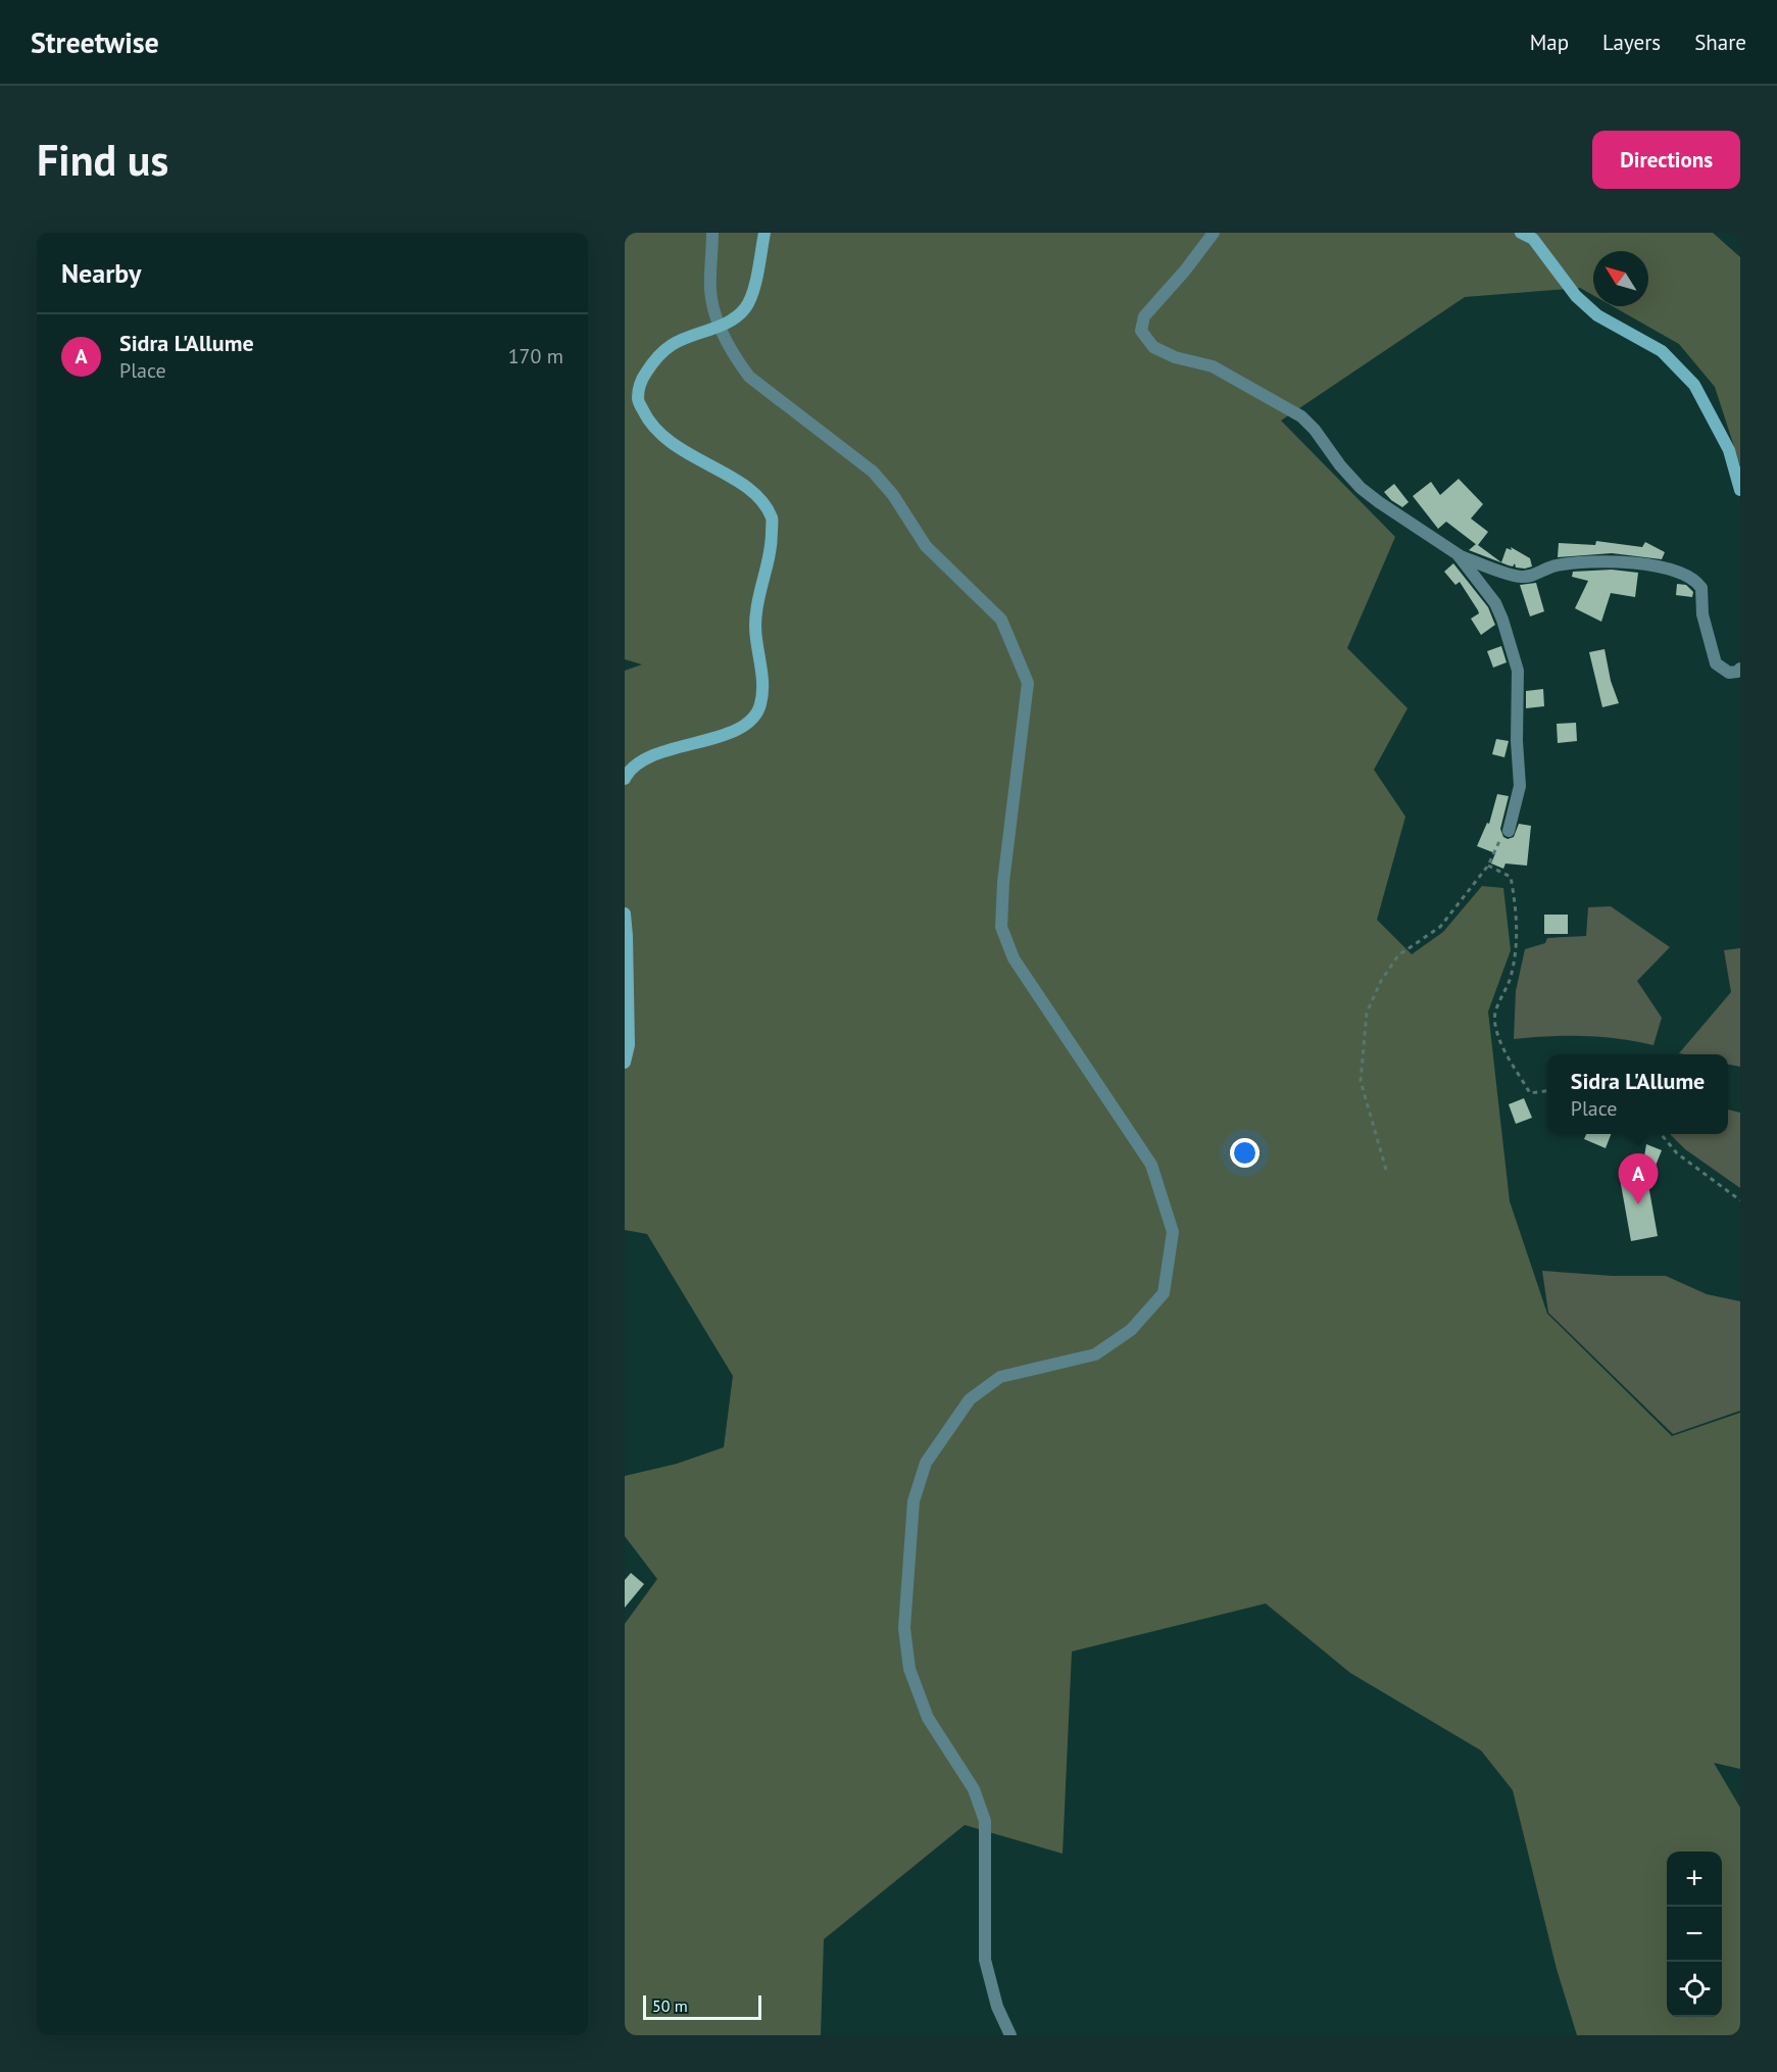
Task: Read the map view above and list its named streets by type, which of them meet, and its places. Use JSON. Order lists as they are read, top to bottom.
{
  "scale_bar": "50 m",
  "north": "top left",
  "page": {
    "header": "Streetwise",
    "nav": ["Map", "Layers", "Share"],
    "buttons": "Directions",
    "title": "Find us",
    "heading": "Nearby",
    "list": [
      {
        "mark": "A",
        "name": "Sidra L'Allume",
        "note": "Place",
        "value": "170 m"
      }
    ],
    "popup": ["Sidra L'Allume", "Place"],
    "pins": "A",
    "map_buttons": ["+", "−"],
    "scale": "50 m"
  }
}
